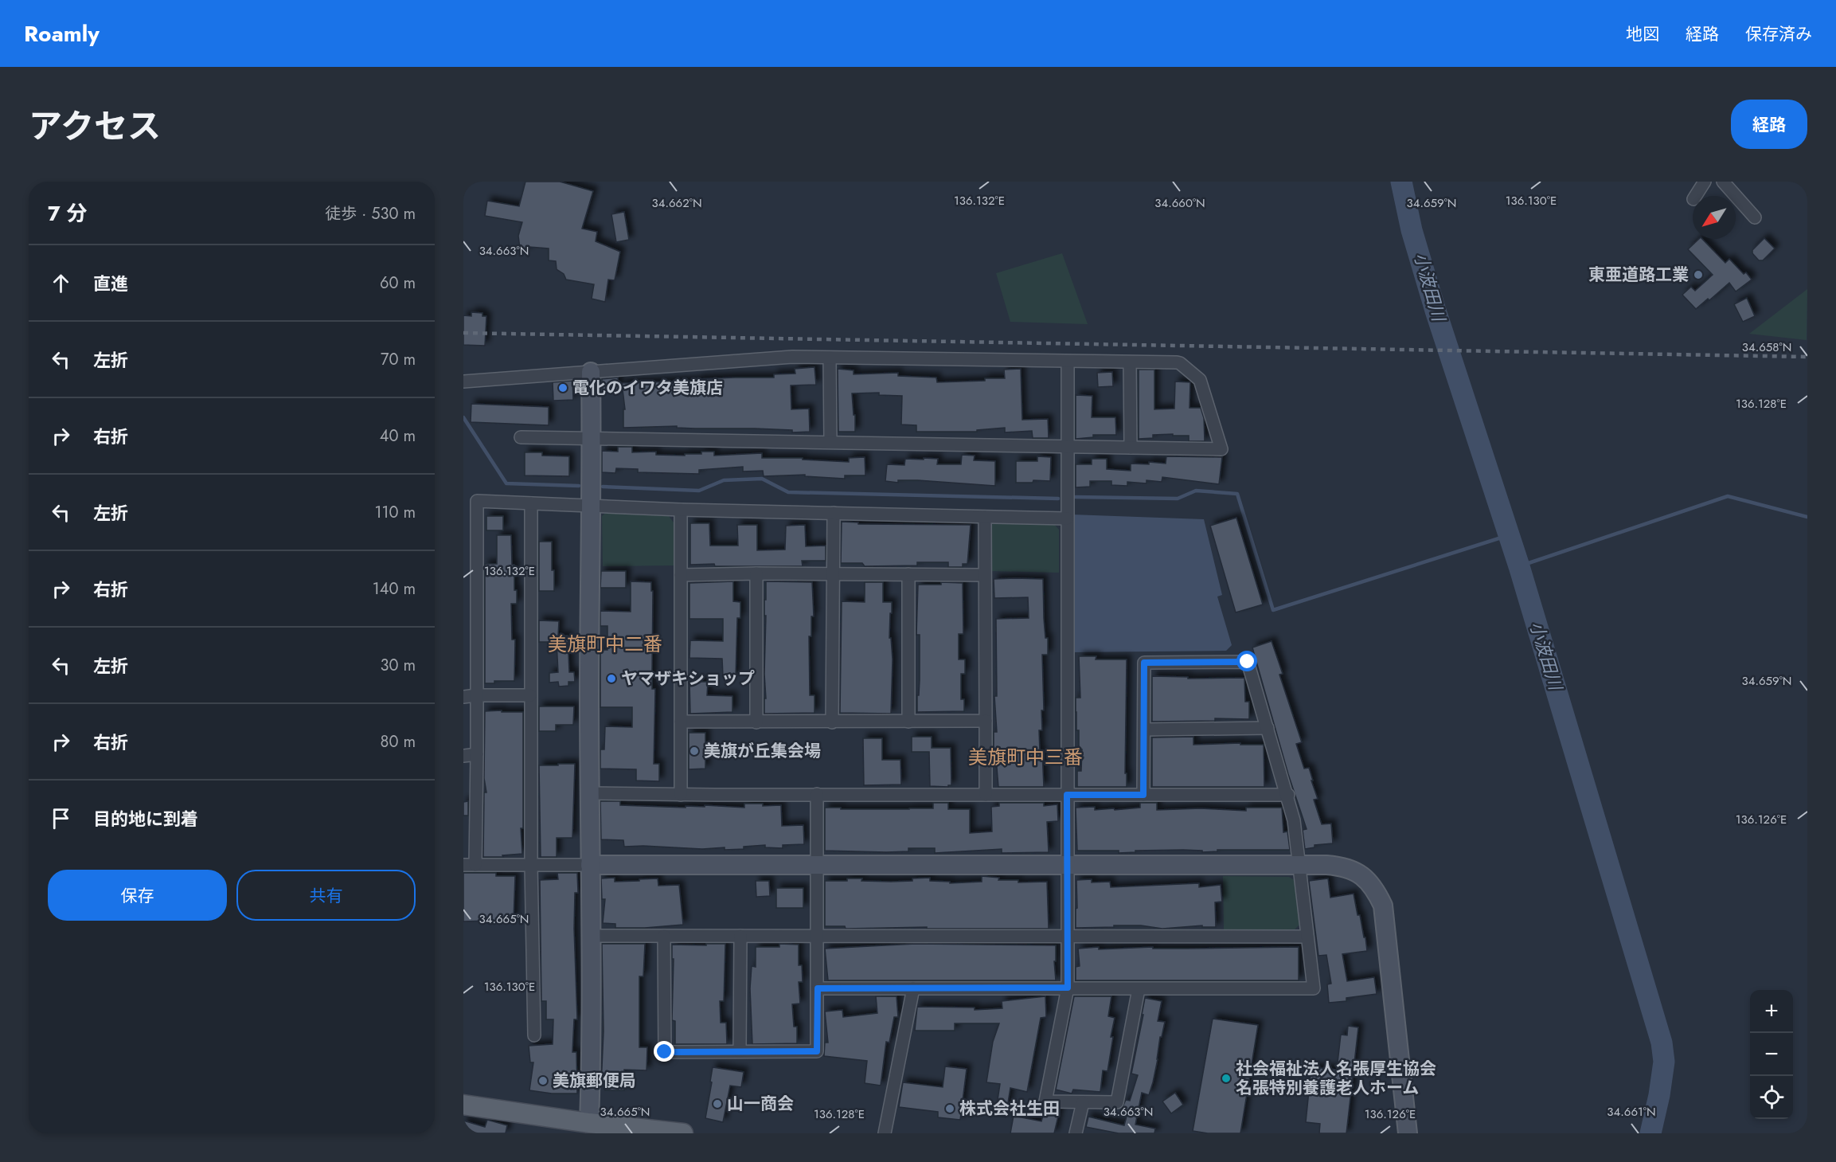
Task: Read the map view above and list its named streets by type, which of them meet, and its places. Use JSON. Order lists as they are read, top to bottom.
{
  "districts": ["美旗町中二番", "美旗町中三番"],
  "water": ["小波田川"],
  "places": [
    "東亜道路工業",
    "電化のイワタ美旗店",
    "ヤマザキショップ",
    "美旗が丘集会場",
    "社会福祉法人名張厚生協会 名張特別養護老人ホーム",
    "美旗郵便局",
    "山一商会",
    "株式会社生田"
  ],
  "north": "bottom left",
  "page": {
    "header": "Roamly",
    "nav": ["地図", "経路", "保存済み"],
    "title": "アクセス",
    "buttons": [
      "経路",
      ["保存", "共有"]
    ],
    "heading": ["7 分", "徒歩 · 530 m"],
    "list": [
      ["直進", "60 m"],
      ["左折", "70 m"],
      ["右折", "40 m"],
      ["左折", "110 m"],
      ["右折", "140 m"],
      ["左折", "30 m"],
      ["右折", "80 m"],
      "目的地に到着"
    ],
    "map_buttons": ["+", "−"]
  },
  "coordinates": [
    "136.132°E",
    "136.130°E",
    "34.662°N",
    "34.660°N",
    "34.659°N",
    "34.663°N",
    "34.658°N",
    "136.128°E",
    "136.126°E",
    "34.665°N",
    "34.661°N"
  ]
}
